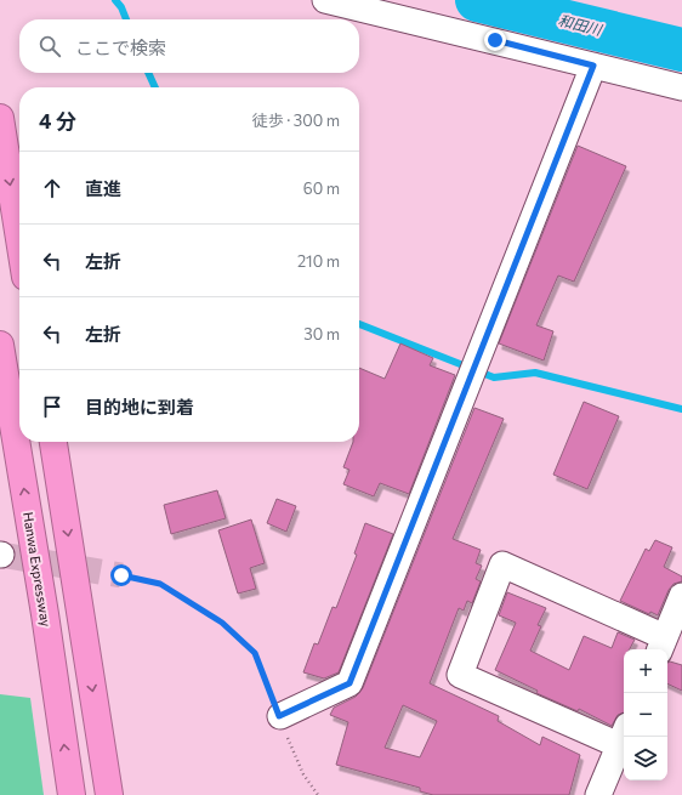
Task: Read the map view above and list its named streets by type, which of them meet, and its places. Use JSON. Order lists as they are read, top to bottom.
{
  "streets": {
    "highway": ["Hanwa Expressway"]
  },
  "water": ["和田川"],
  "page": {
    "search": "ここで検索",
    "heading": ["4 分", "徒歩 · 300 m"],
    "list": [
      ["直進", "60 m"],
      ["左折", "210 m"],
      ["左折", "30 m"],
      "目的地に到着"
    ],
    "map_buttons": ["+", "−"]
  }
}
